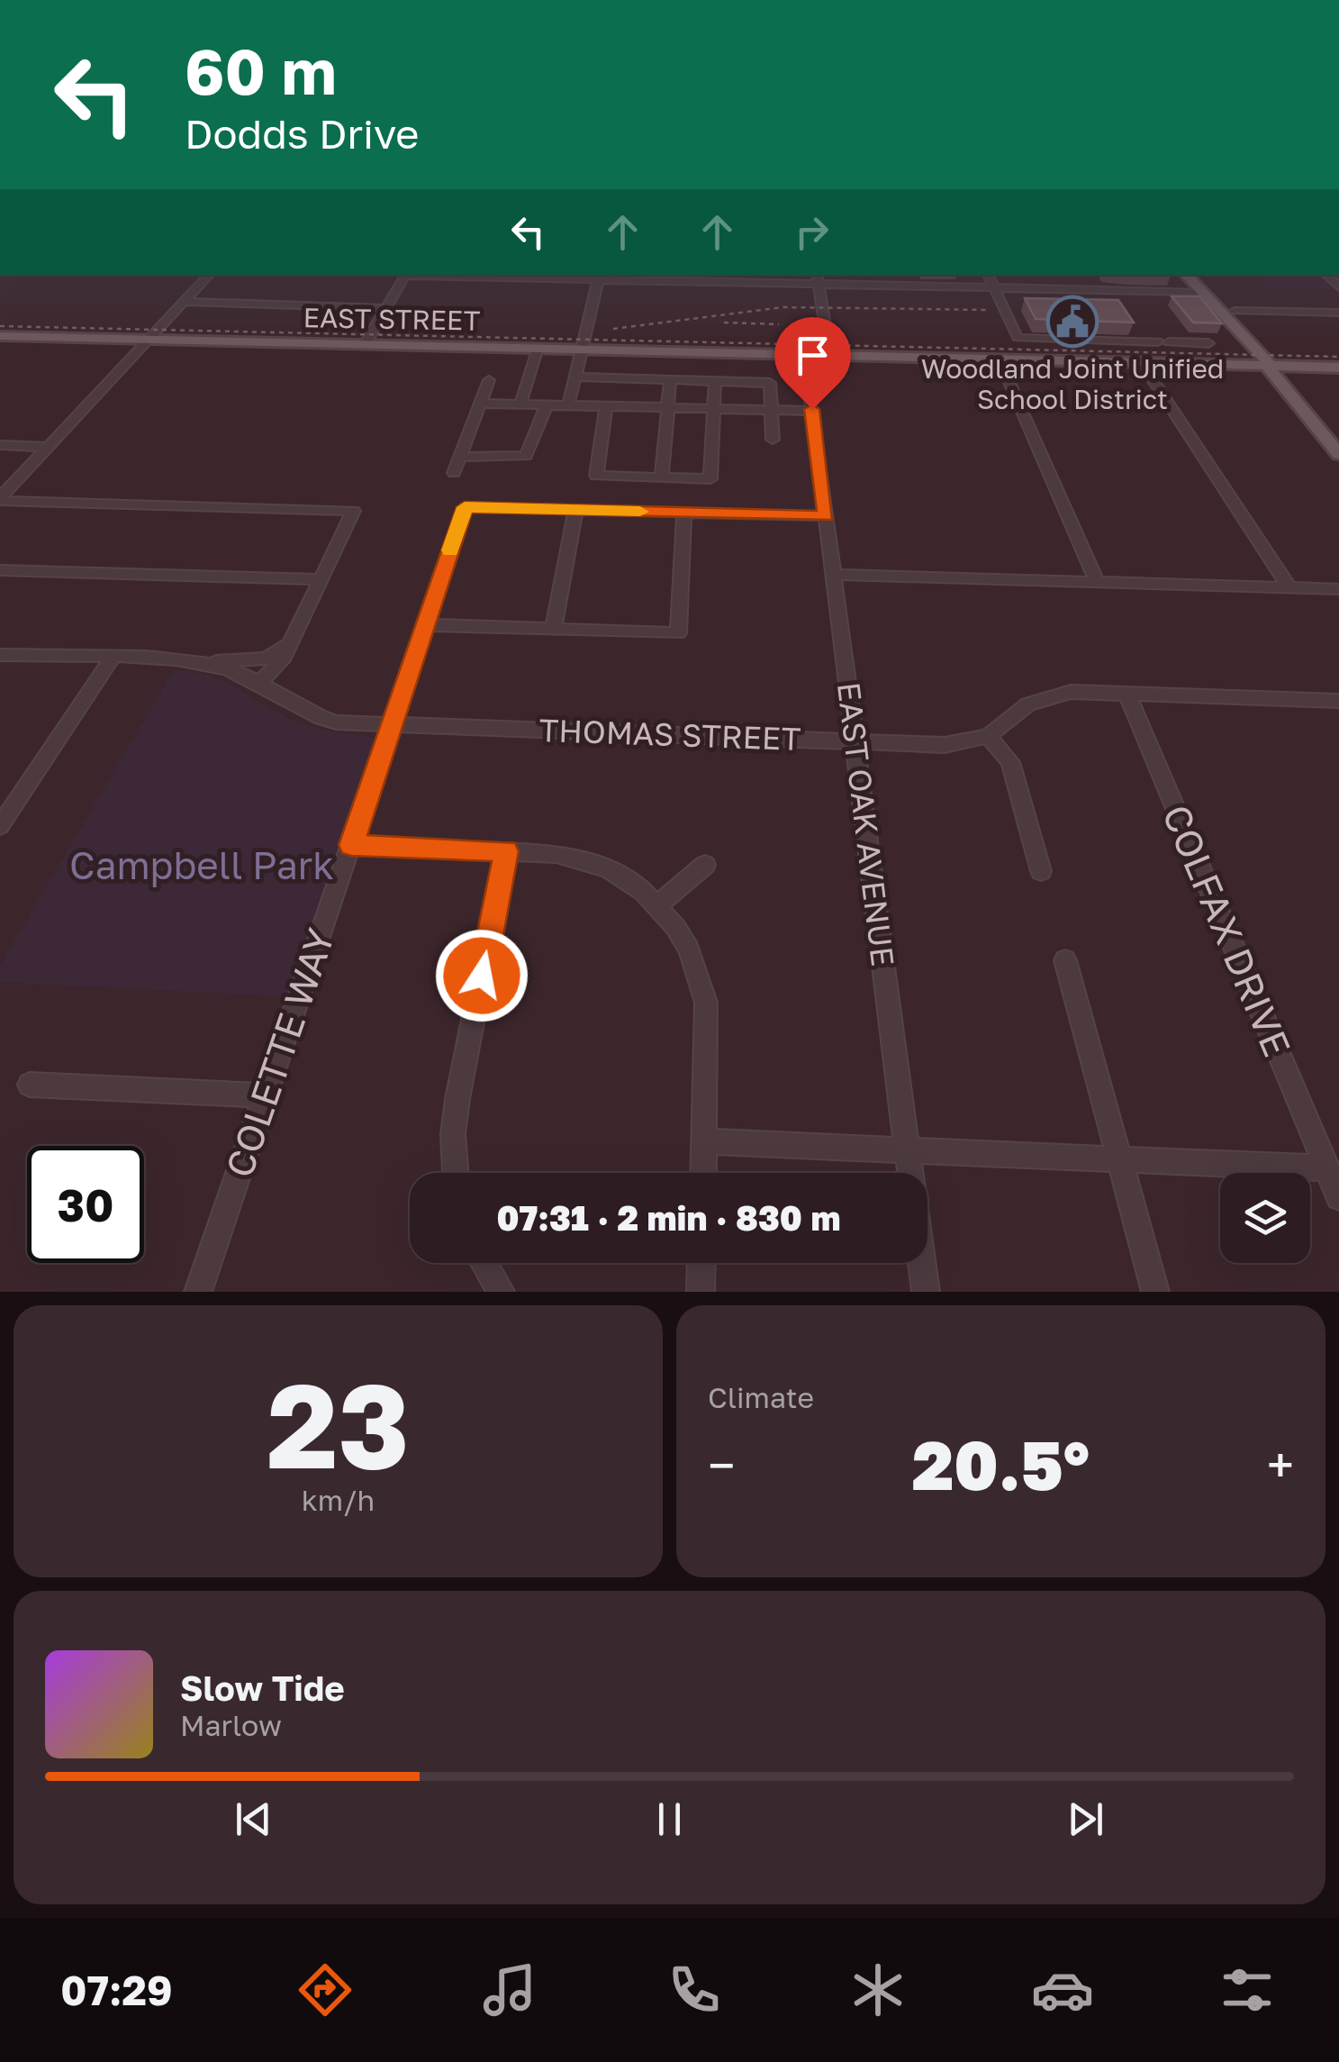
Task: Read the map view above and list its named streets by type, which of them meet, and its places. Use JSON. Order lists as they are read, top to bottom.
{
  "streets": {
    "main road": ["EAST STREET"],
    "street": [
      "THOMAS STREET",
      "EAST OAK AVENUE",
      "COLFAX DRIVE",
      "COLETTE WAY"
    ]
  },
  "crossings": [
    ["EAST STREET", "EAST OAK AVENUE"],
    ["THOMAS STREET", "EAST OAK AVENUE"],
    ["THOMAS STREET", "COLFAX DRIVE"],
    ["THOMAS STREET", "COLETTE WAY"]
  ],
  "parks": ["Campbell Park"],
  "places": {
    "public building": ["Woodland Joint Unified School District"]
  },
  "page": {
    "turn": ["60 m", "Dodds Drive"],
    "limit": "30",
    "trip": "07:31 · 2 min · 830 m",
    "tile": [
      ["23", "km/h"],
      "Climate"
    ],
    "heat": ["−", "20.5°", "+"],
    "song": ["Slow Tide", "Marlow"],
    "tabs": "07:29"
  }
}
